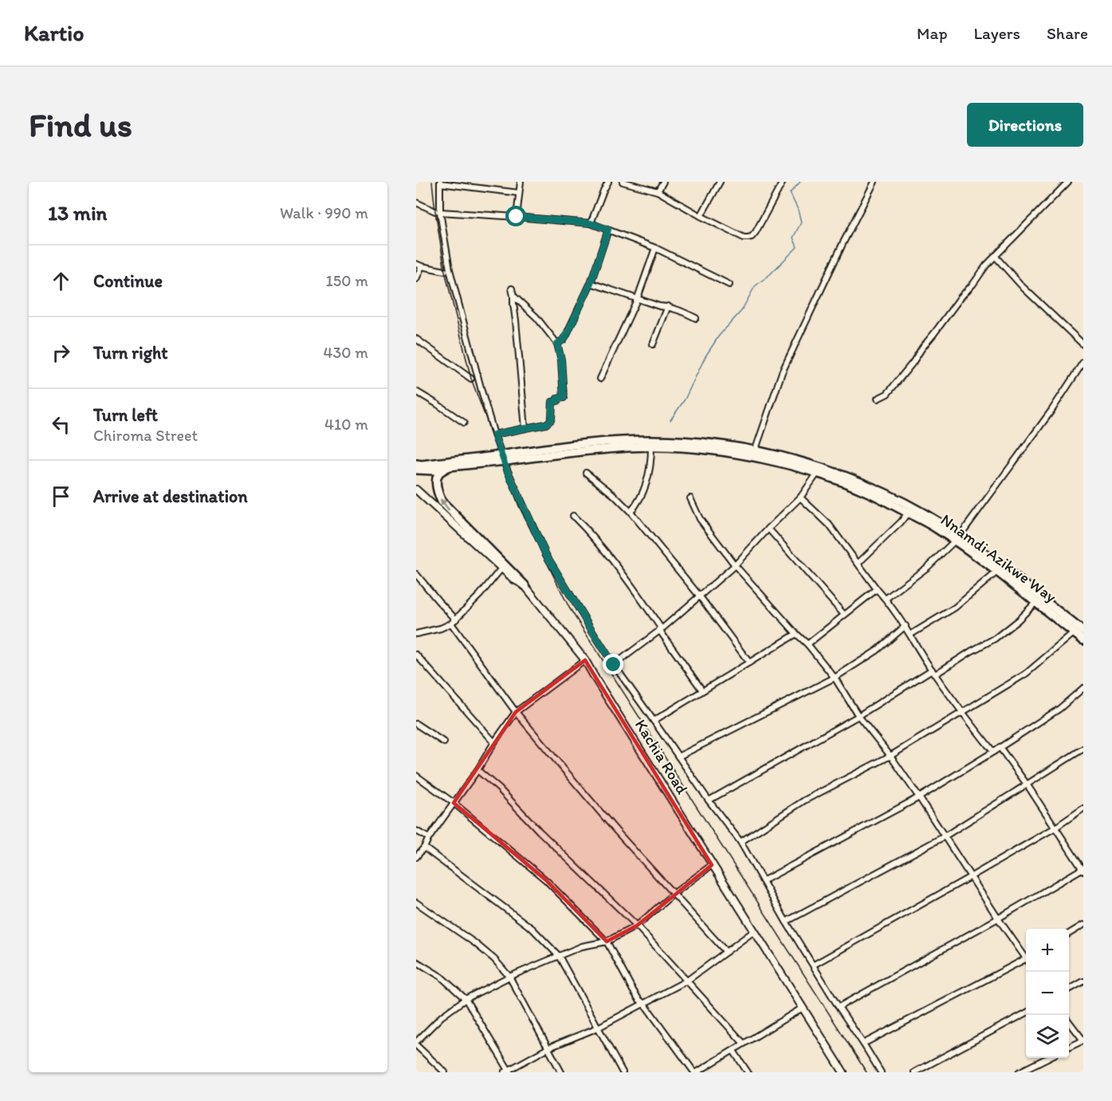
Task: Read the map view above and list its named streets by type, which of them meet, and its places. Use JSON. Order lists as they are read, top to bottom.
{
  "streets": {
    "highway": ["Nnamdi Azikwe Way"],
    "main road": ["Kachia Road"]
  },
  "page": {
    "header": "Kartio",
    "nav": ["Map", "Layers", "Share"],
    "buttons": "Directions",
    "title": "Find us",
    "heading": ["13 min", "Walk · 990 m"],
    "list": [
      ["Continue", "150 m"],
      ["Turn right", "430 m"],
      ["Turn left", "Chiroma Street", "410 m"],
      "Arrive at destination"
    ],
    "map_buttons": ["+", "−"]
  }
}
